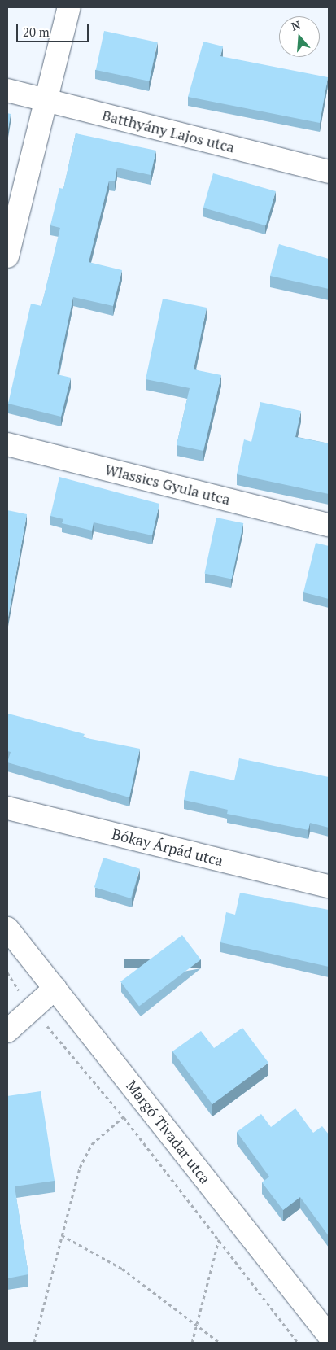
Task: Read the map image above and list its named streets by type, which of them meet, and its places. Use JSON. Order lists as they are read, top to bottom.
{
  "streets": {
    "street": [
      "Batthyány Lajos utca",
      "Wlassics Gyula utca",
      "Bókay Árpád utca",
      "Margó Tivadar utca"
    ]
  },
  "scale_bar": "20 m",
  "north": "top"
}
